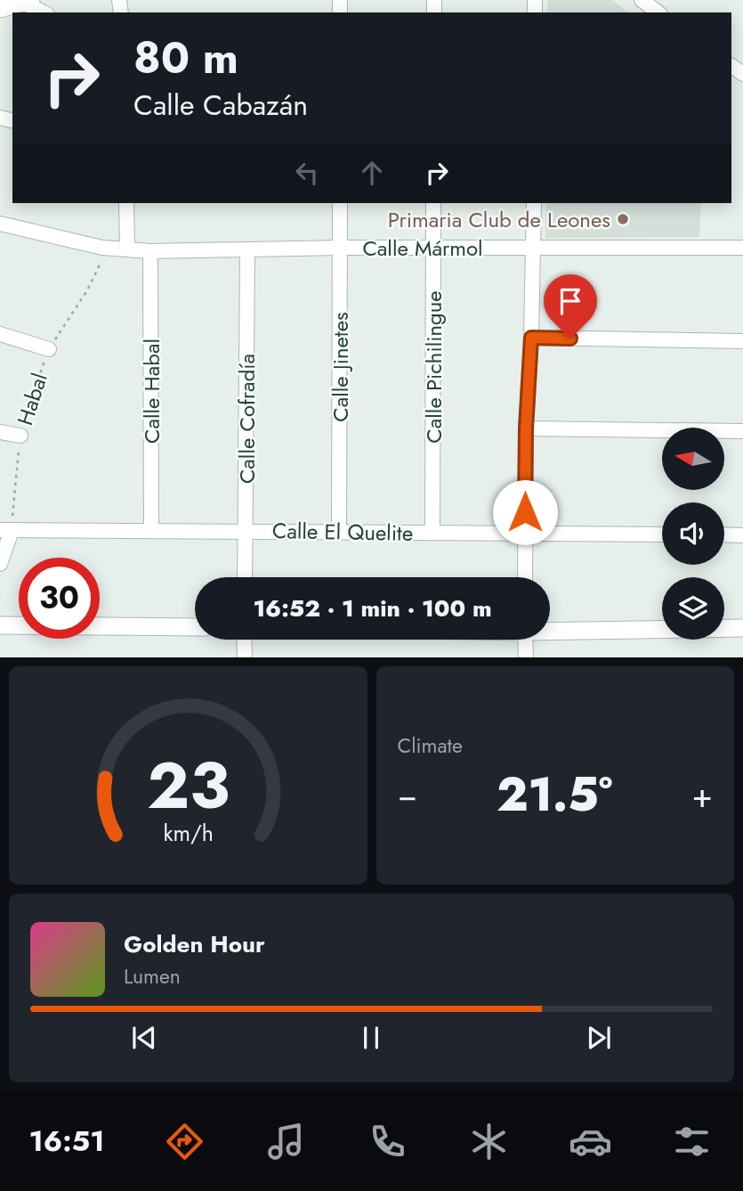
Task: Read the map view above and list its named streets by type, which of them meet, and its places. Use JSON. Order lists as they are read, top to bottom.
{
  "streets": {
    "street": [
      "Calle Mármol",
      "Calle Jinetes",
      "Calle Pichilingue",
      "Calle Habal",
      "Calle Cofradía",
      "Calle El Quelite"
    ],
    "path": ["Habal"]
  },
  "crossings": [
    ["Calle Mármol", "Calle Jinetes"],
    ["Calle Mármol", "Calle Pichilingue"],
    ["Calle Mármol", "Calle Habal"],
    ["Calle Mármol", "Habal"],
    ["Calle Mármol", "Calle Cofradía"],
    ["Calle Jinetes", "Calle El Quelite"],
    ["Calle Pichilingue", "Calle El Quelite"],
    ["Calle Habal", "Calle El Quelite"],
    ["Habal", "Calle El Quelite"],
    ["Calle Cofradía", "Calle El Quelite"]
  ],
  "places": ["Primaria Club de Leones"],
  "north": "left",
  "page": {
    "turn": ["80 m", "Calle Cabazán"],
    "limit": "30",
    "trip": "16:52 · 1 min · 100 m",
    "tile": "Climate",
    "heat": ["−", "21.5°", "+"],
    "song": ["Golden Hour", "Lumen"],
    "tabs": "16:51",
    "gauge": ["23", "km/h"]
  }
}
